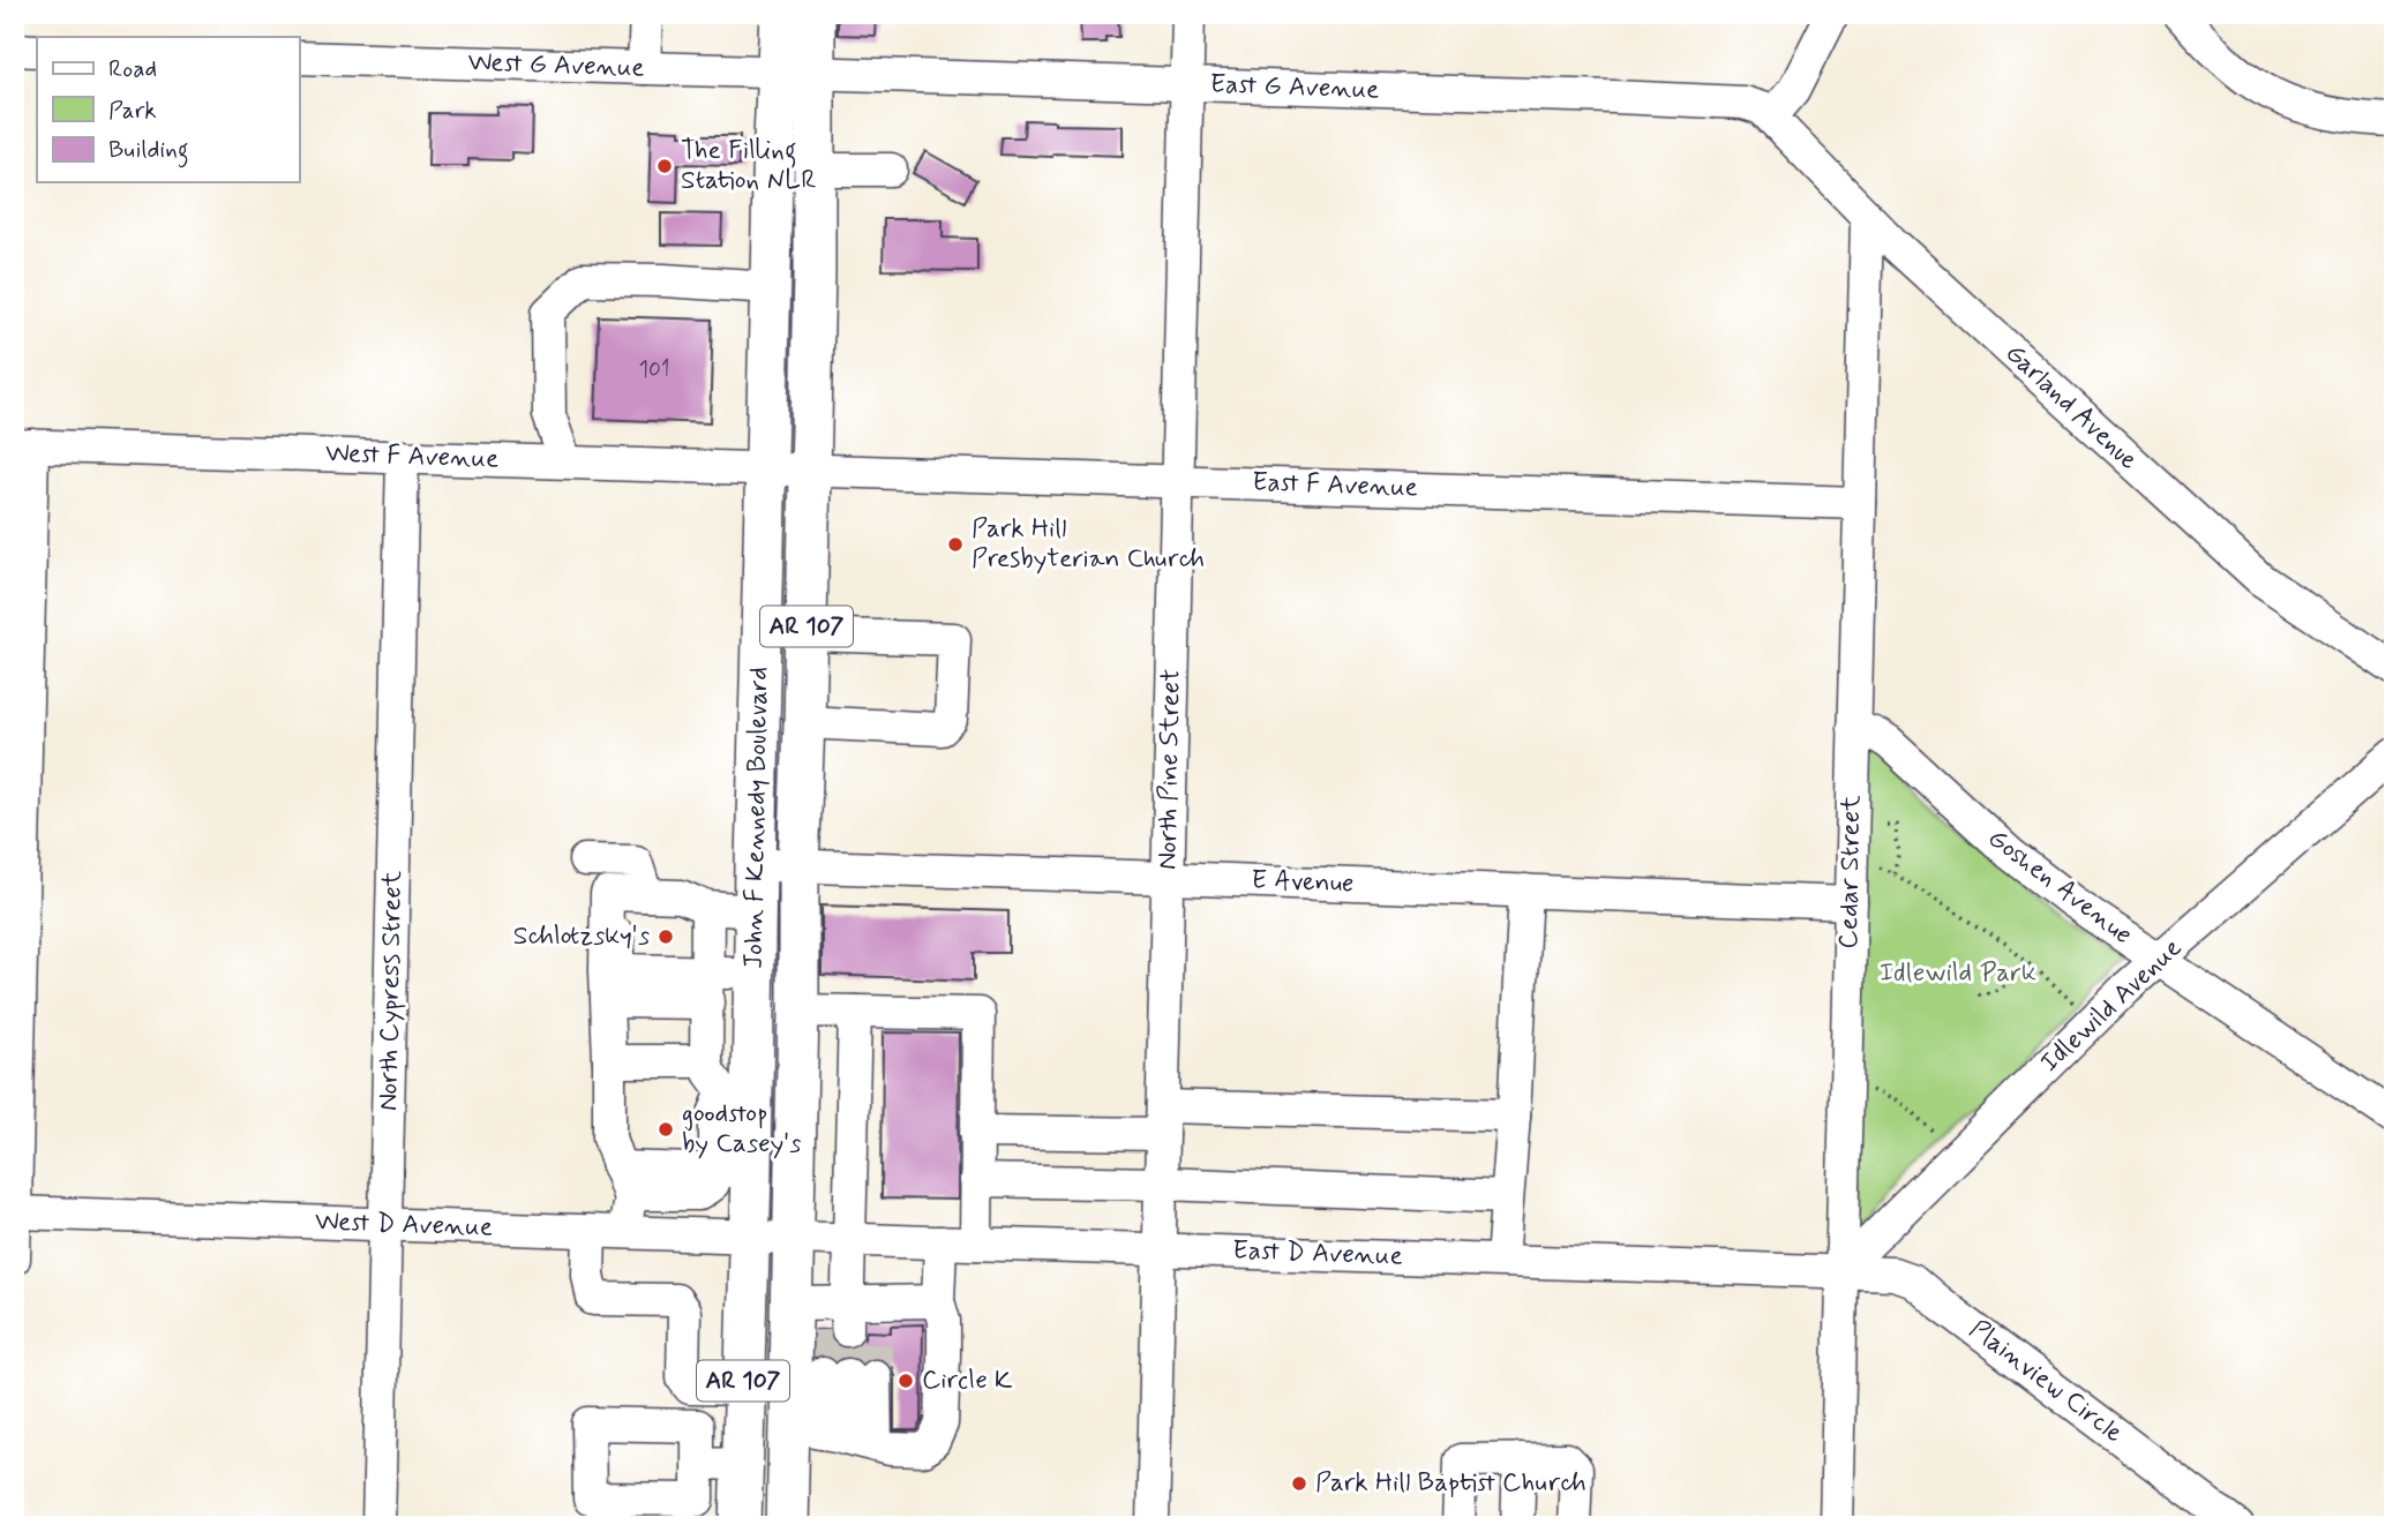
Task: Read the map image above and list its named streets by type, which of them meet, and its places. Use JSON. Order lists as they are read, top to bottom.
{
  "streets": {
    "main road": ["AR 107", "John F Kennedy Boulevard"],
    "street": [
      "West G Avenue",
      "East G Avenue",
      "Garland Avenue",
      "West F Avenue",
      "East F Avenue",
      "North Pine Street",
      "Cedar Street",
      "E Avenue",
      "Goshen Avenue",
      "North Cypress Street",
      "Idlewild Avenue",
      "West D Avenue",
      "East D Avenue",
      "Plainview Circle"
    ]
  },
  "crossings": [
    ["West G Avenue", "East G Avenue"],
    ["West G Avenue", "John F Kennedy Boulevard"],
    ["East G Avenue", "Garland Avenue"],
    ["East G Avenue", "North Pine Street"],
    ["East G Avenue", "John F Kennedy Boulevard"],
    ["Garland Avenue", "Cedar Street"],
    ["West F Avenue", "East F Avenue"],
    ["West F Avenue", "John F Kennedy Boulevard"],
    ["West F Avenue", "North Cypress Street"],
    ["East F Avenue", "North Pine Street"],
    ["East F Avenue", "John F Kennedy Boulevard"],
    ["East F Avenue", "Cedar Street"],
    ["North Pine Street", "E Avenue"],
    ["North Pine Street", "East D Avenue"],
    ["John F Kennedy Boulevard", "E Avenue"],
    ["John F Kennedy Boulevard", "West D Avenue"],
    ["John F Kennedy Boulevard", "East D Avenue"],
    ["Cedar Street", "E Avenue"],
    ["Cedar Street", "Goshen Avenue"],
    ["Cedar Street", "Idlewild Avenue"],
    ["Cedar Street", "East D Avenue"],
    ["Cedar Street", "Plainview Circle"],
    ["Goshen Avenue", "Idlewild Avenue"],
    ["North Cypress Street", "West D Avenue"],
    ["Idlewild Avenue", "East D Avenue"],
    ["Idlewild Avenue", "Plainview Circle"],
    ["West D Avenue", "East D Avenue"],
    ["East D Avenue", "Plainview Circle"]
  ],
  "parks": ["Idlewild Park"],
  "places": [
    "The Filling Station NLR",
    "Park Hill Presbyterian Church",
    "Schlotzsky's",
    "goodstop by Casey's",
    "Circle K",
    "Park Hill Baptist Church"
  ],
  "house_numbers": ["101"],
  "legend": ["Road", "Park", "Building"]
}
